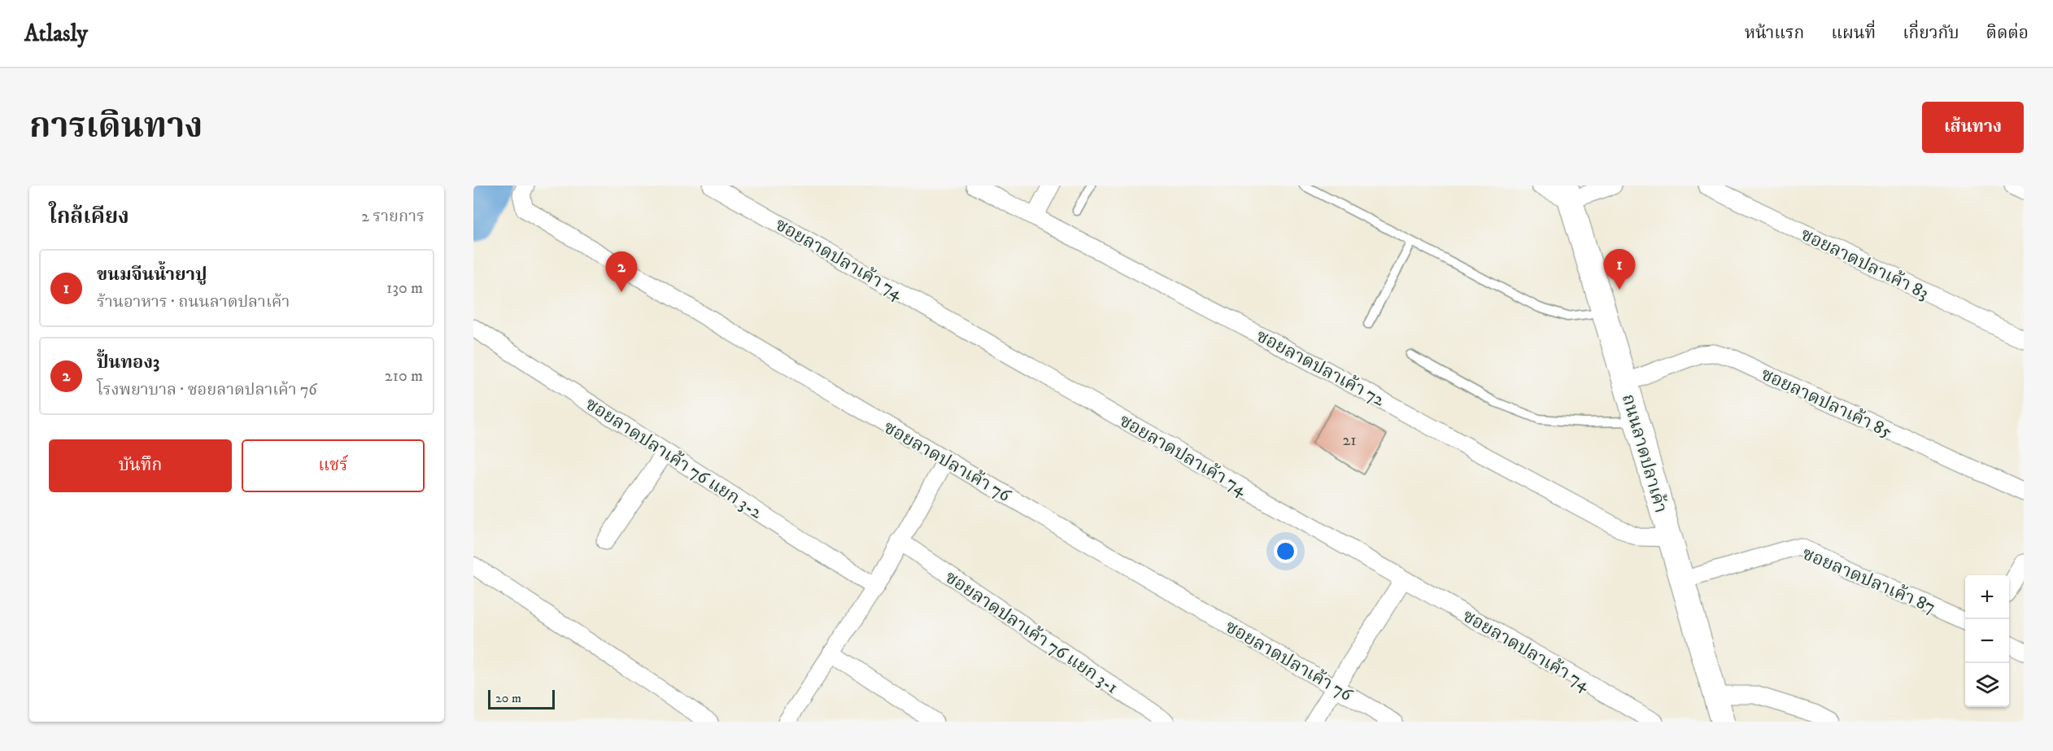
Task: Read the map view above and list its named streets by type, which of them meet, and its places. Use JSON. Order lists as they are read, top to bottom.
{
  "streets": {
    "main road": ["ถนนลาดปลาเค้า"],
    "street": [
      "ซอยลาดปลาเค้า 74",
      "ซอยลาดปลาเค้า 83",
      "ซอยลาดปลาเค้า 72",
      "ซอยลาดปลาเค้า 85",
      "ซอยลาดปลาเค้า 76 แยก 3-2",
      "ซอยลาดปลาเค้า 76",
      "ซอยลาดปลาเค้า 87",
      "ซอยลาดปลาเค้า 76 แยก 3-1"
    ]
  },
  "crossings": [
    ["ซอยลาดปลาเค้า 72", "ถนนลาดปลาเค้า"],
    ["ซอยลาดปลาเค้า 85", "ถนนลาดปลาเค้า"],
    ["ถนนลาดปลาเค้า", "ซอยลาดปลาเค้า 87"]
  ],
  "house_numbers": ["21"],
  "scale_bar": "20 m",
  "page": {
    "header": "Atlasly",
    "nav": [
      "หน้าแรก",
      "แผนที่",
      "เกี่ยวกับ",
      "ติดต่อ"
    ],
    "title": "การเดินทาง",
    "buttons": [
      "เส้นทาง",
      ["บันทึก", "แชร์"]
    ],
    "heading": ["ใกล้เคียง", "2 รายการ"],
    "list": [
      {
        "mark": "1",
        "name": "ขนมจีนน้ำยาปู",
        "note": "ร้านอาหาร · ถนนลาดปลาเค้า",
        "value": "130 m"
      },
      {
        "mark": "2",
        "name": "ปั้นทอง3",
        "note": "โรงพยาบาล · ซอยลาดปลาเค้า 76",
        "value": "210 m"
      }
    ],
    "pins": ["1", "2"],
    "map_buttons": ["+", "−"],
    "scale": "20 m"
  }
}
